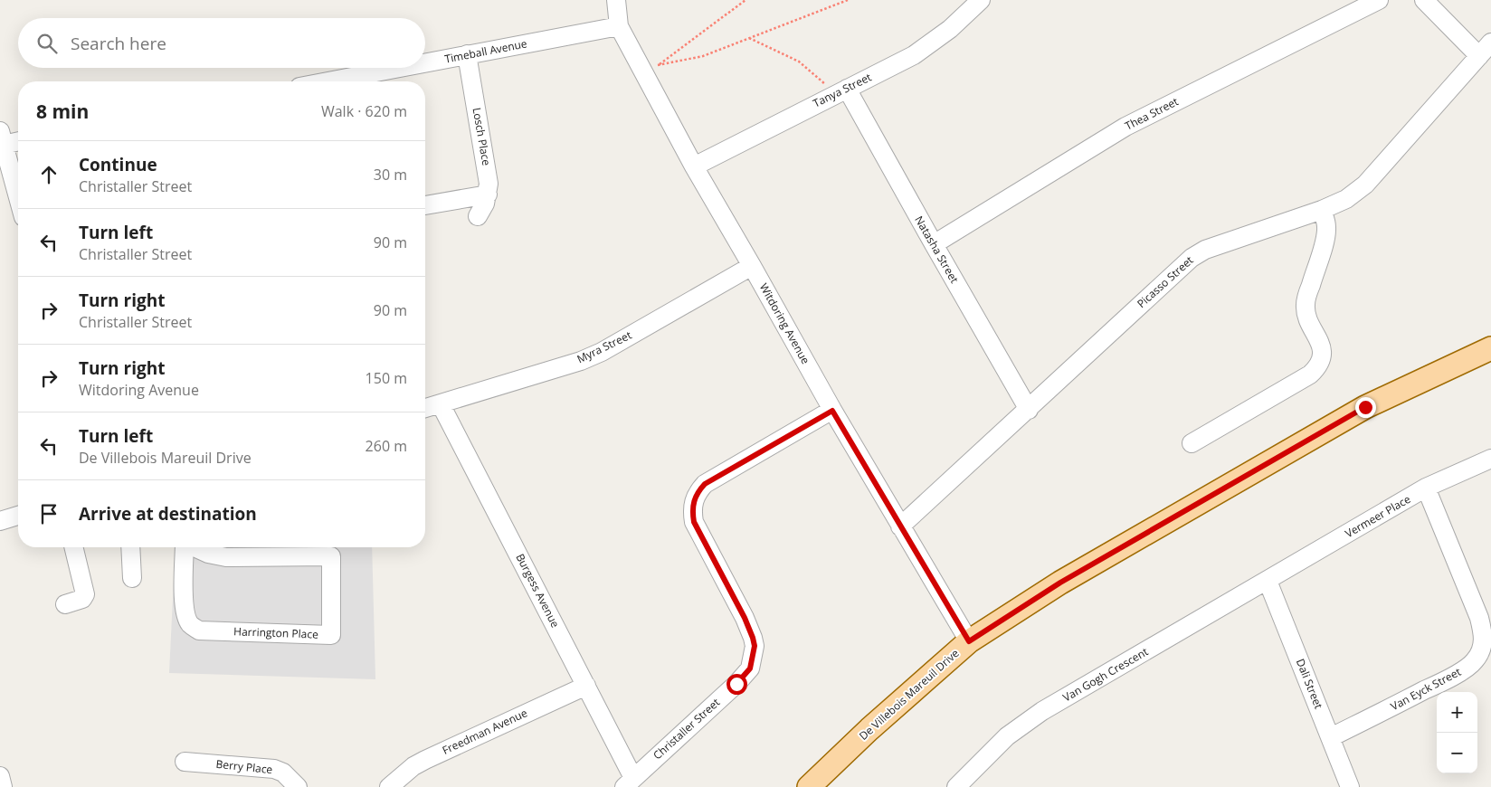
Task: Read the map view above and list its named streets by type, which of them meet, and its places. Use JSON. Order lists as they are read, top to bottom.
{
  "streets": {
    "main road": ["De Villebois Mareuil Drive"],
    "street": [
      "Timeball Avenue",
      "Tanya Street",
      "Thea Street",
      "Losch Place",
      "Natasha Street",
      "Picasso Street",
      "Witdoring Avenue",
      "Myra Street",
      "Vermeer Place",
      "Burgess Avenue",
      "Harrington Place",
      "Van Gogh Crescent",
      "Dali Street",
      "Van Eyck Street",
      "Christaller Street",
      "Freedman Avenue",
      "Berry Place"
    ]
  },
  "crossings": [
    ["Timeball Avenue", "Losch Place"],
    ["Timeball Avenue", "Witdoring Avenue"],
    ["Tanya Street", "Natasha Street"],
    ["Tanya Street", "Witdoring Avenue"],
    ["Thea Street", "Natasha Street"],
    ["Natasha Street", "Picasso Street"],
    ["Picasso Street", "Witdoring Avenue"],
    ["Witdoring Avenue", "Myra Street"],
    ["Witdoring Avenue", "De Villebois Mareuil Drive"],
    ["Witdoring Avenue", "Christaller Street"],
    ["Myra Street", "Burgess Avenue"],
    ["Vermeer Place", "Van Gogh Crescent"],
    ["Vermeer Place", "Dali Street"],
    ["Vermeer Place", "Van Eyck Street"],
    ["Burgess Avenue", "Christaller Street"],
    ["Burgess Avenue", "Freedman Avenue"],
    ["Van Gogh Crescent", "Dali Street"],
    ["Dali Street", "Van Eyck Street"]
  ],
  "page": {
    "search": "Search here",
    "heading": ["8 min", "Walk · 620 m"],
    "list": [
      ["Continue", "Christaller Street", "30 m"],
      ["Turn left", "Christaller Street", "90 m"],
      ["Turn right", "Christaller Street", "90 m"],
      ["Turn right", "Witdoring Avenue", "150 m"],
      ["Turn left", "De Villebois Mareuil Drive", "260 m"],
      "Arrive at destination"
    ],
    "map_buttons": ["+", "−"]
  }
}
